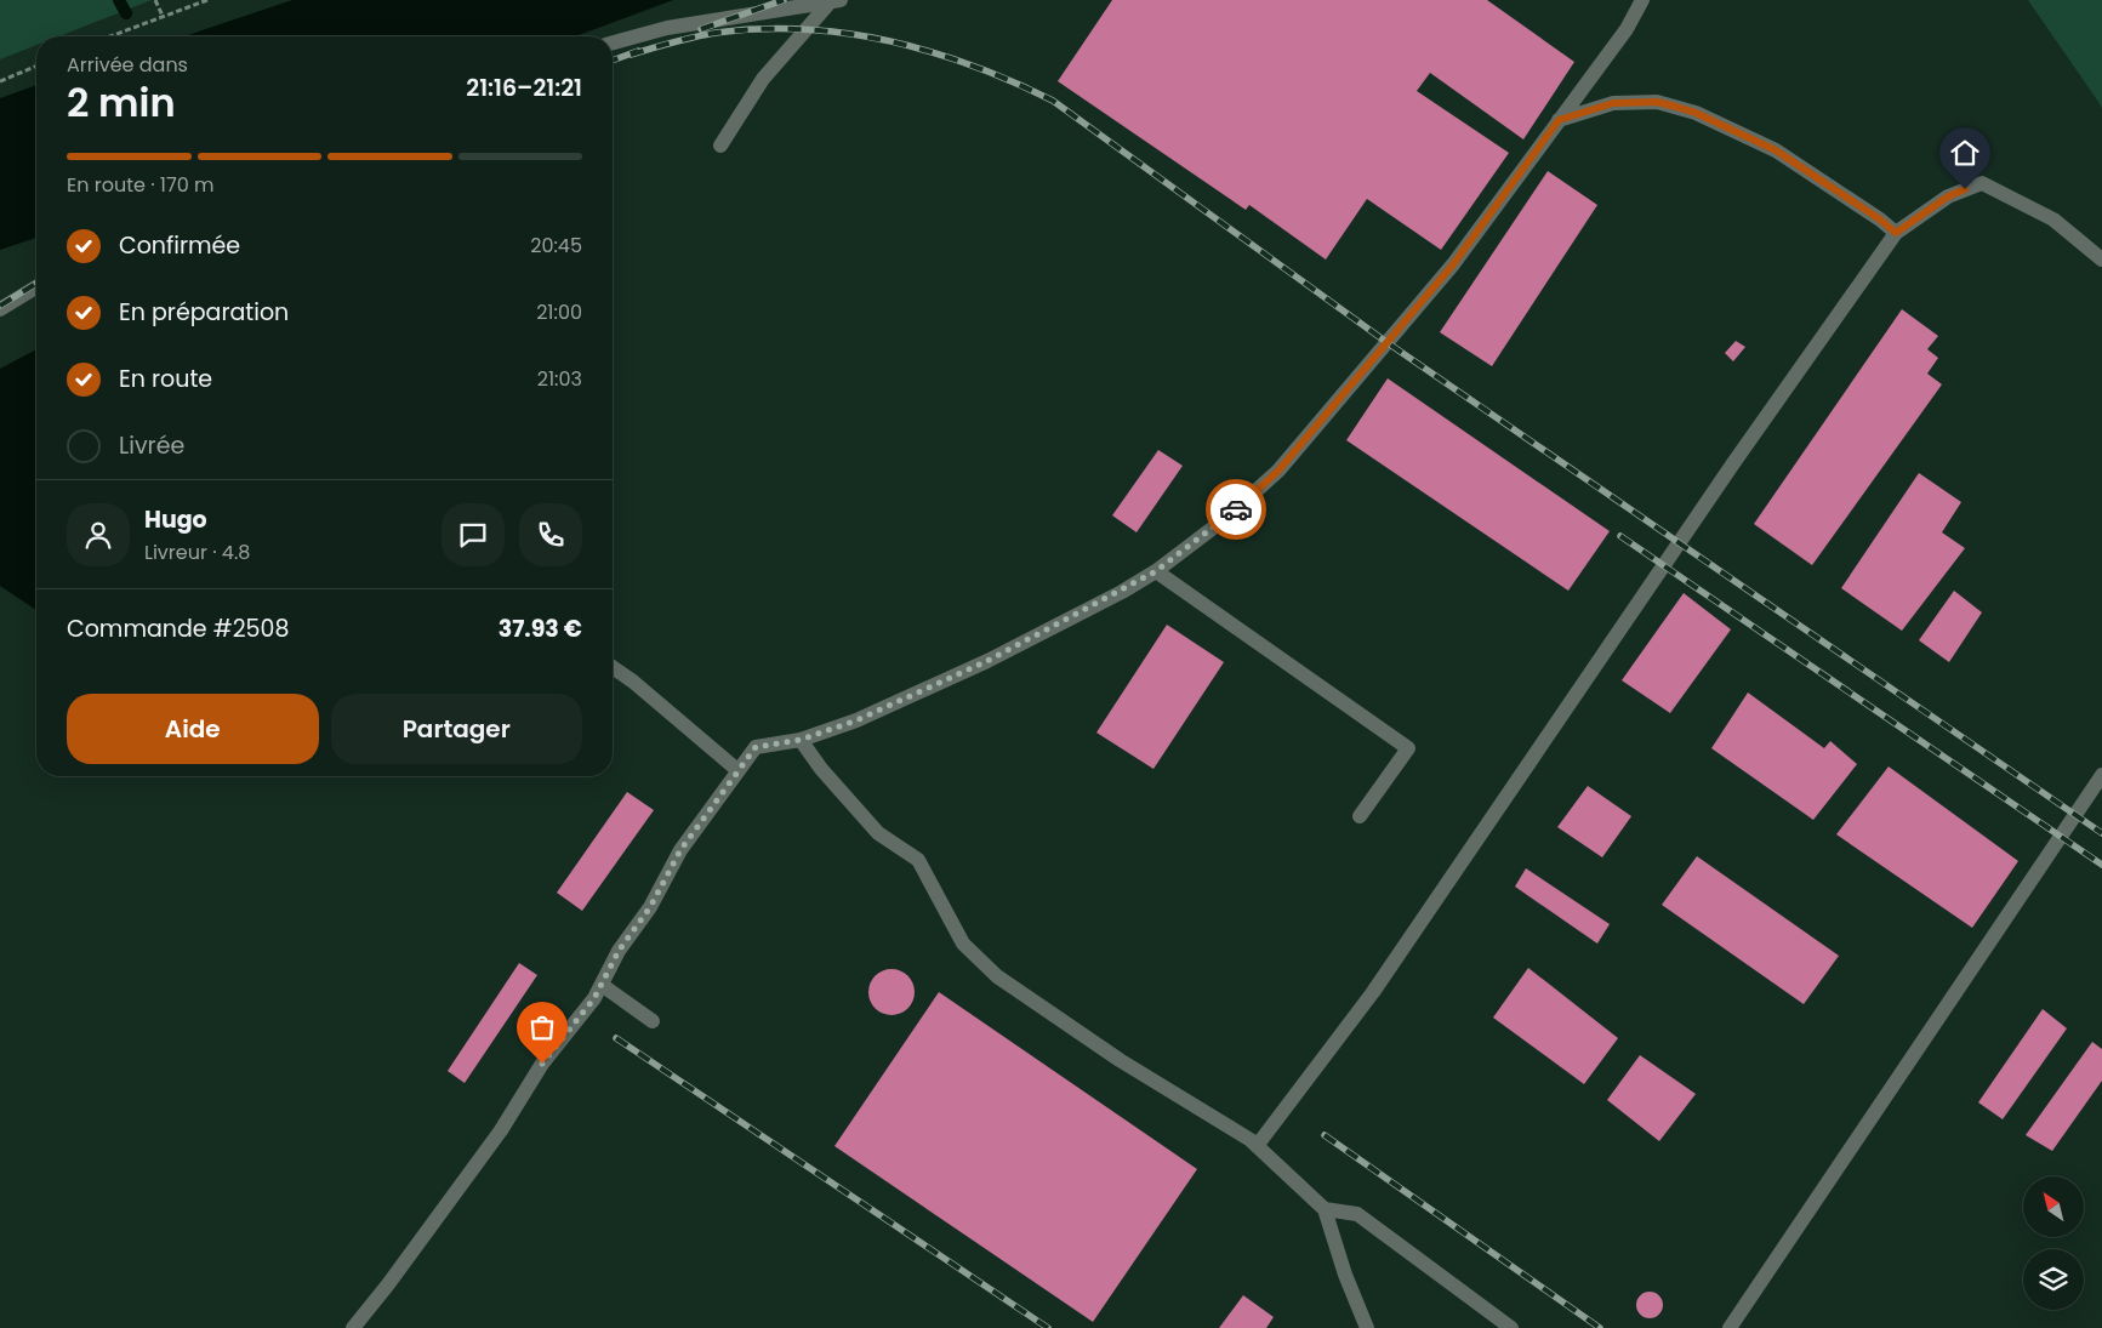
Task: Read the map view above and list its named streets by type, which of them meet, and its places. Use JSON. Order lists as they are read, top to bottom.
{
  "north": "top left",
  "page": {
    "heading": ["2 min", "Arrivée dans", "21:16–21:21"],
    "panel": [
      "Hugo",
      "Livreur · 4.8",
      "Commande #2508",
      "37.93 €"
    ],
    "bar": "En route · 170 m",
    "list": [
      ["Confirmée", "20:45"],
      ["En préparation", "21:00"],
      ["En route", "21:03"],
      "Livrée"
    ],
    "buttons": ["Aide", "Partager"]
  }
}
